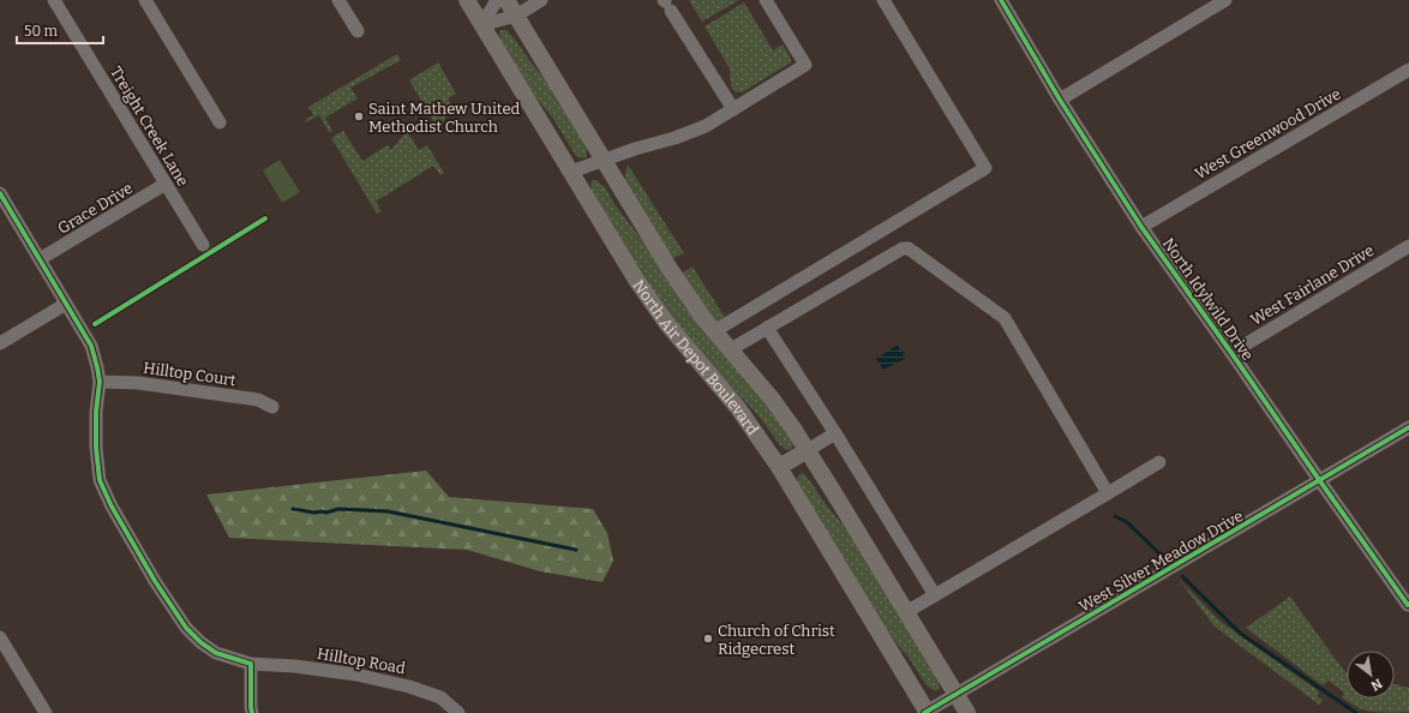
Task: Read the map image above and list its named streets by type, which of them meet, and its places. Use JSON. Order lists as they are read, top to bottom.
{
  "streets": {
    "main road": ["North Air Depot Boulevard"],
    "street": [
      "Treight Creek Lane",
      "West Greenwood Drive",
      "Grace Drive",
      "West Fairlane Drive",
      "North Idylwild Drive",
      "Hilltop Court",
      "West Silver Meadow Drive",
      "Hilltop Road"
    ]
  },
  "crossings": [
    ["Treight Creek Lane", "Grace Drive"],
    ["West Greenwood Drive", "North Idylwild Drive"],
    ["Grace Drive", "Hilltop Road"],
    ["West Fairlane Drive", "North Idylwild Drive"],
    ["North Idylwild Drive", "West Silver Meadow Drive"],
    ["North Air Depot Boulevard", "West Silver Meadow Drive"],
    ["Hilltop Court", "Hilltop Road"]
  ],
  "places": ["Saint Mathew United Methodist Church", "Church of Christ Ridgecrest"],
  "scale_bar": "50 m",
  "north": "bottom right"
}
